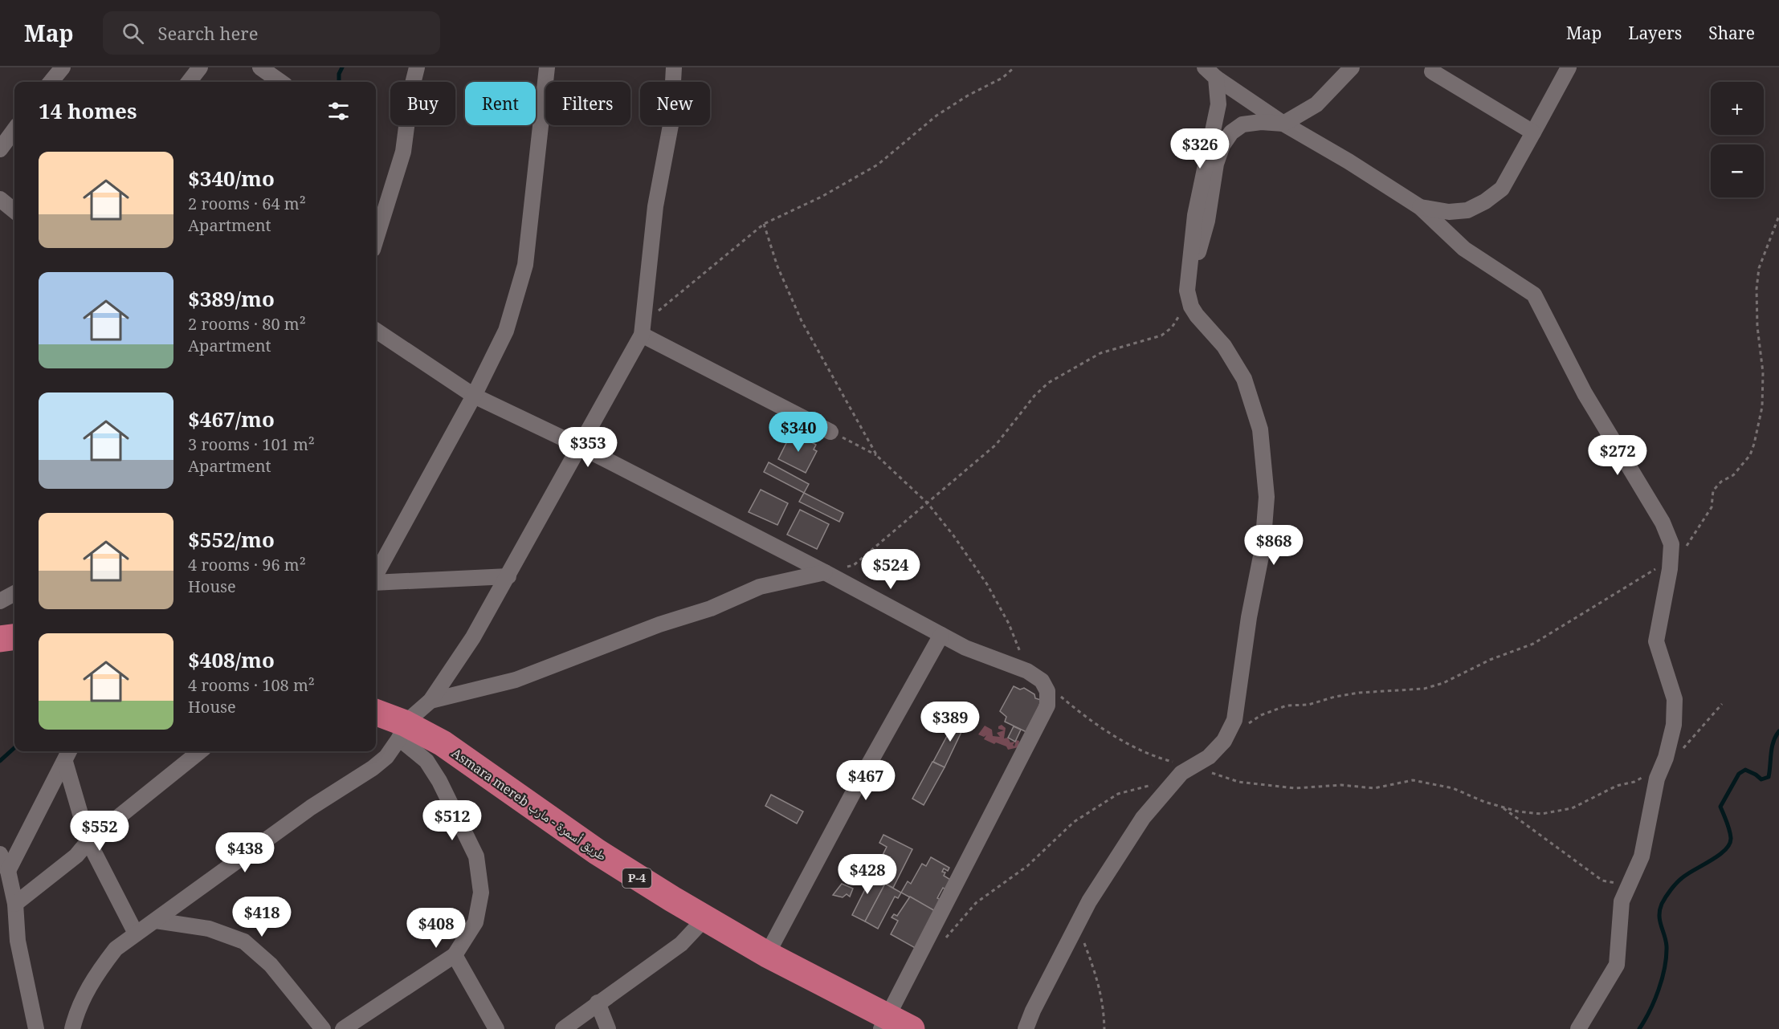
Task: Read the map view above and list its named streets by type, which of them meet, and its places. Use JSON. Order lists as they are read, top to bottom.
{
  "streets": {
    "highway": ["Asmara mereb طريق أسمرة - مارب", "P-4"]
  },
  "page": {
    "header": "Map",
    "search": "Search here",
    "nav": ["Map", "Layers", "Share"],
    "map_buttons": ["+", "−"],
    "chip": [
      "Buy",
      "Rent",
      "Filters",
      "New"
    ],
    "heading": "14 homes",
    "price": [
      "$326",
      "$340",
      "$353",
      "$272",
      "$868",
      "$524",
      "$389",
      "$467",
      "$512",
      "$552",
      "$438",
      "$428",
      "$418",
      "$408"
    ],
    "list": [
      {
        "name": "$340/mo",
        "note": "2 rooms · 64 m² · Apartment"
      },
      {
        "name": "$389/mo",
        "note": "2 rooms · 80 m² · Apartment"
      },
      {
        "name": "$467/mo",
        "note": "3 rooms · 101 m² · Apartment"
      },
      {
        "name": "$552/mo",
        "note": "4 rooms · 96 m² · House"
      },
      {
        "name": "$408/mo",
        "note": "4 rooms · 108 m² · House"
      }
    ]
  }
}
